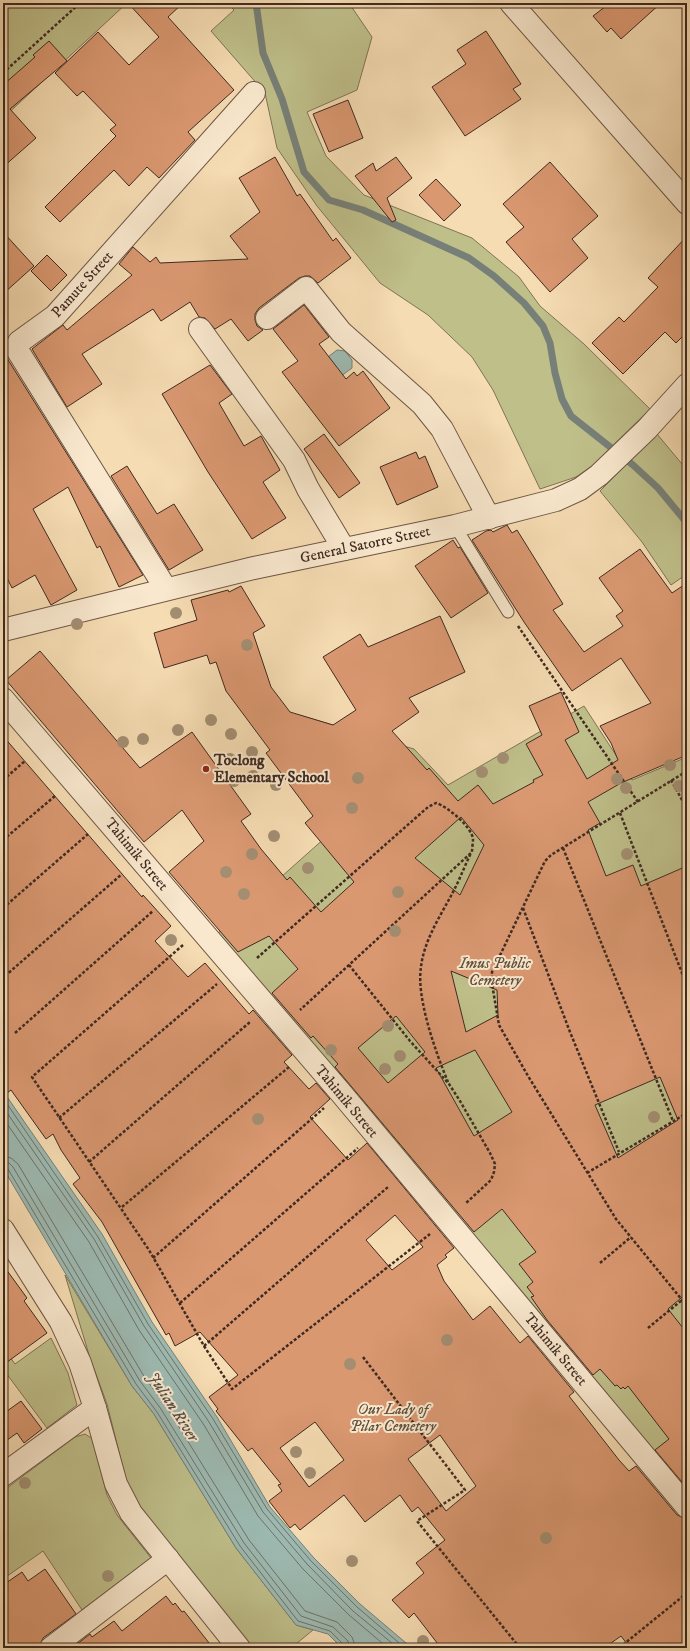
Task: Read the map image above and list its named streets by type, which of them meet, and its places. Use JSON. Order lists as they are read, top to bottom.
{
  "streets": {
    "street": ["Pamute Street", "General Satorre Street", "Tahimik Street"]
  },
  "crossings": [
    ["Pamute Street", "General Satorre Street"]
  ],
  "water": ["Julian River"],
  "parks": ["Imus Public Cemetery", "Our Lady of Pilar Cemetery"],
  "places": ["Toclong Elementary School"]
}
